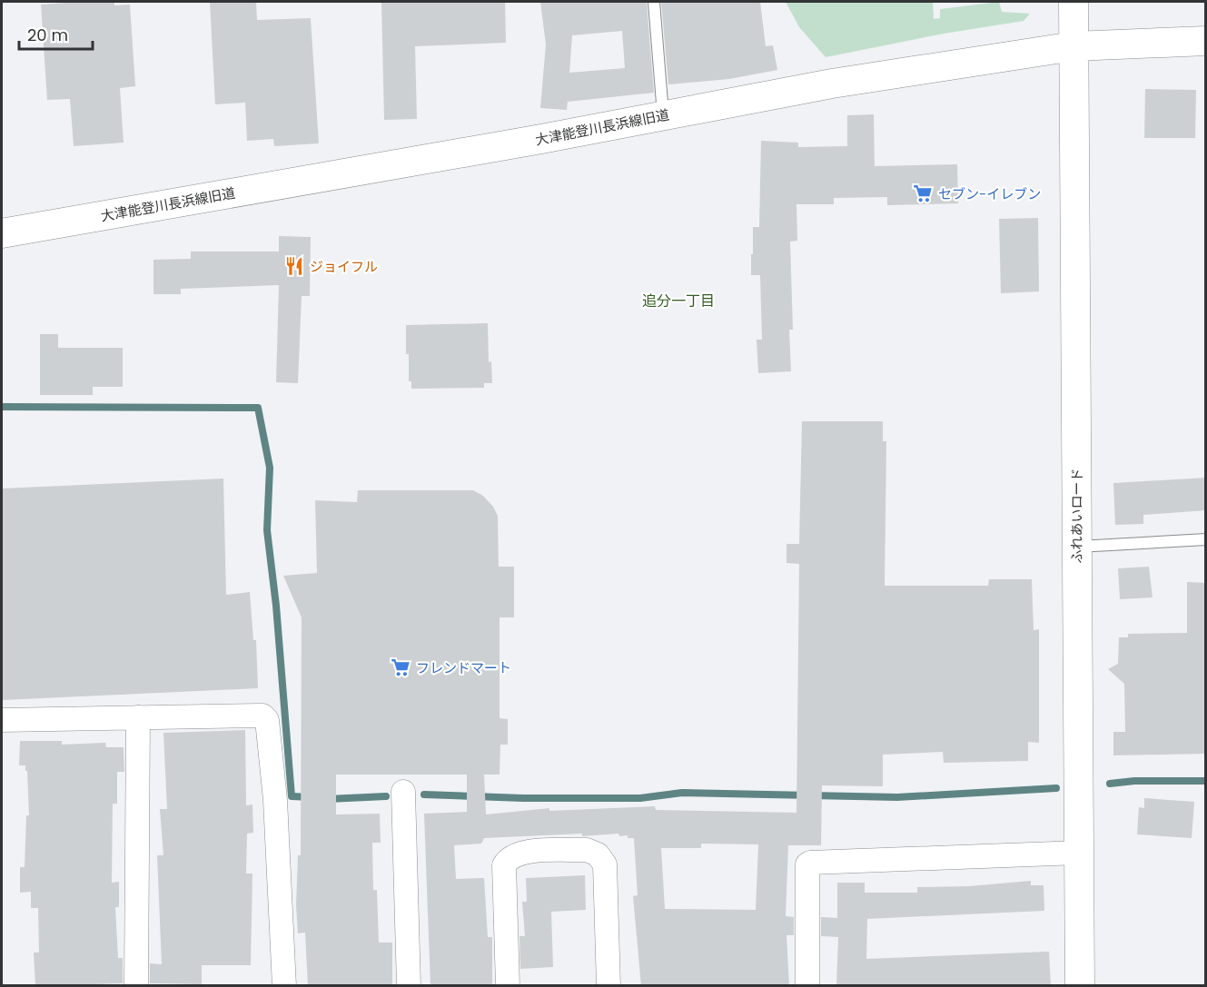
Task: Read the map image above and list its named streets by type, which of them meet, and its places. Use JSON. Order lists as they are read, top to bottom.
{
  "streets": {
    "street": ["大津能登川長浜線旧道", "ふれあいロード"]
  },
  "crossings": [
    ["大津能登川長浜線旧道", "ふれあいロード"]
  ],
  "districts": ["追分一丁目"],
  "places": {
    "supermarket": ["セブン-イレブン", "フレンドマート"],
    "restaurant": ["ジョイフル"]
  },
  "scale_bar": "20 m"
}
